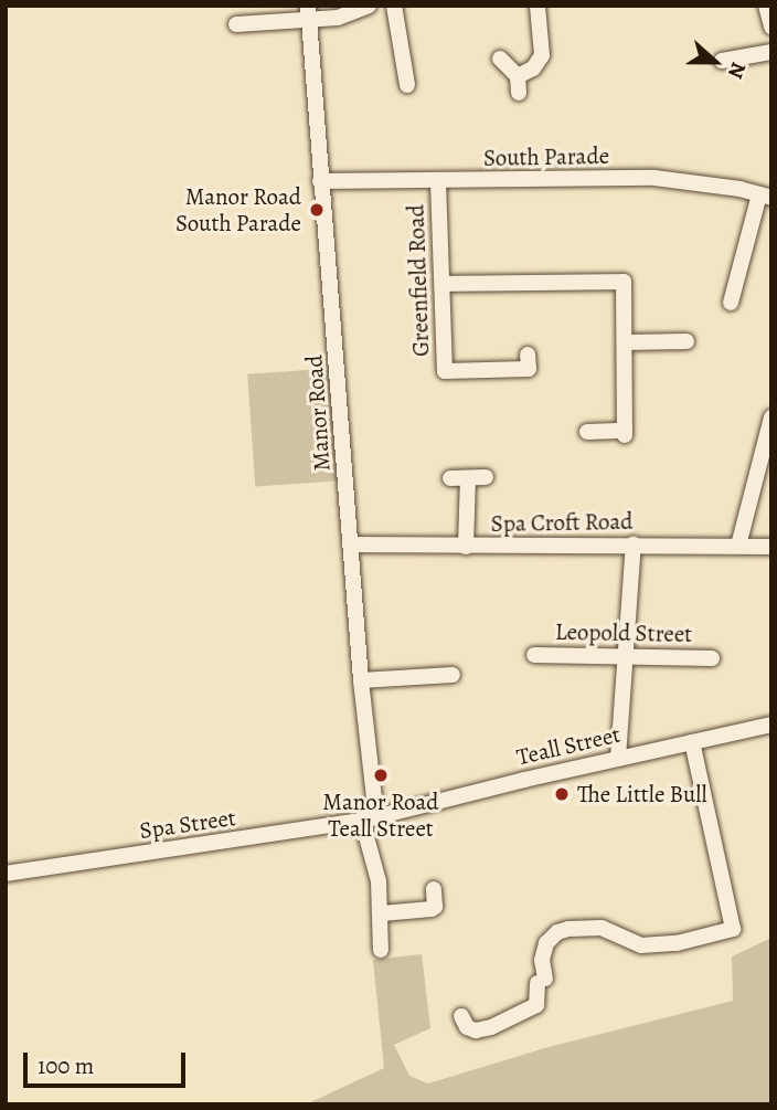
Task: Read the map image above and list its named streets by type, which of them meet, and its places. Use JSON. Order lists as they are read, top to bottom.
{
  "streets": {
    "street": [
      "South Parade",
      "Greenfield Road",
      "Manor Road",
      "Spa Croft Road",
      "Leopold Street",
      "Teall Street",
      "Spa Street"
    ]
  },
  "crossings": [
    ["South Parade", "Greenfield Road"],
    ["South Parade", "Manor Road"],
    ["Manor Road", "Spa Croft Road"],
    ["Manor Road", "Teall Street"],
    ["Manor Road", "Spa Street"],
    ["Teall Street", "Spa Street"]
  ],
  "places": ["Manor Road South Parade", "Manor Road Teall Street", "The Little Bull"],
  "scale_bar": "100 m",
  "north": "right"
}
